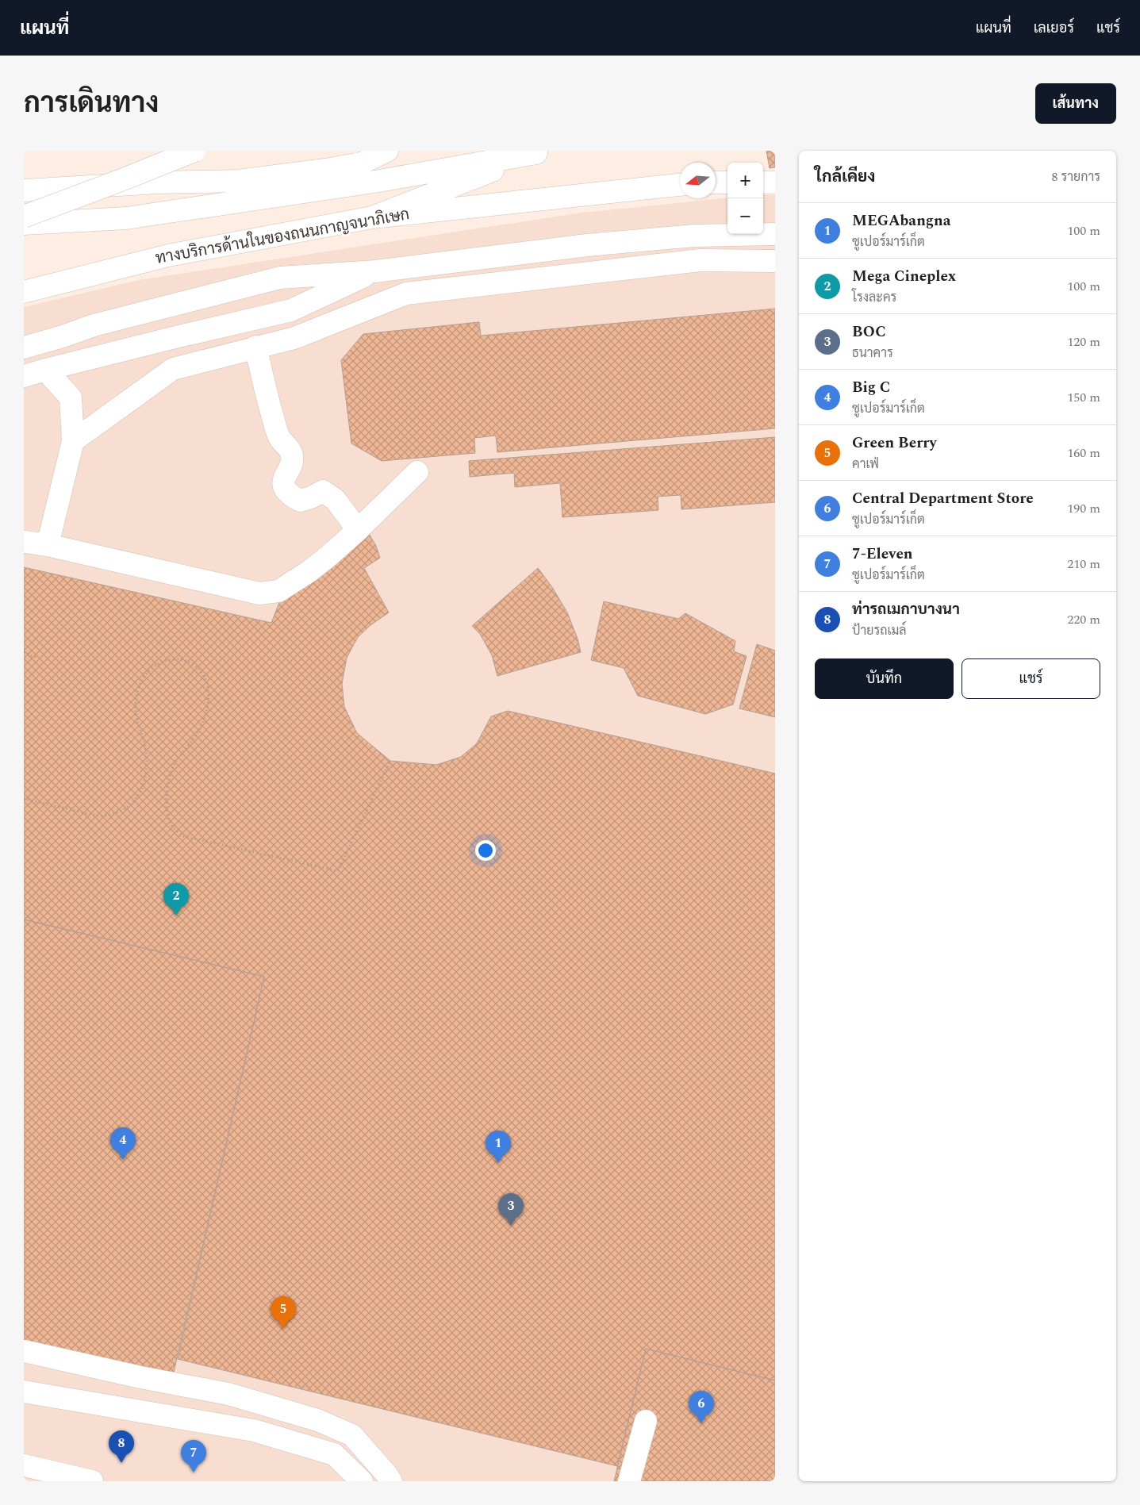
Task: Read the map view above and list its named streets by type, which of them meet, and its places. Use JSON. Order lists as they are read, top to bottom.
{
  "streets": {
    "main road": ["ทางบริการด้านในของถนนกาญจนาภิเษก"]
  },
  "north": "left",
  "page": {
    "header": "แผนที่",
    "nav": ["แผนที่", "เลเยอร์", "แชร์"],
    "title": "การเดินทาง",
    "buttons": [
      "เส้นทาง",
      ["บันทึก", "แชร์"]
    ],
    "heading": ["ใกล้เคียง", "8 รายการ"],
    "map_buttons": ["+", "−"],
    "list": [
      {
        "mark": "1",
        "name": "MEGAbangna",
        "note": "ซูเปอร์มาร์เก็ต",
        "value": "100 m"
      },
      {
        "mark": "2",
        "name": "Mega Cineplex",
        "note": "โรงละคร",
        "value": "100 m"
      },
      {
        "mark": "3",
        "name": "BOC",
        "note": "ธนาคาร",
        "value": "120 m"
      },
      {
        "mark": "4",
        "name": "Big C",
        "note": "ซูเปอร์มาร์เก็ต",
        "value": "150 m"
      },
      {
        "mark": "5",
        "name": "Green Berry",
        "note": "คาเฟ่",
        "value": "160 m"
      },
      {
        "mark": "6",
        "name": "Central Department Store",
        "note": "ซูเปอร์มาร์เก็ต",
        "value": "190 m"
      },
      {
        "mark": "7",
        "name": "7-Eleven",
        "note": "ซูเปอร์มาร์เก็ต",
        "value": "210 m"
      },
      {
        "mark": "8",
        "name": "ท่ารถเมกาบางนา",
        "note": "ป้ายรถเมล์",
        "value": "220 m"
      }
    ],
    "pins": [
      "2",
      "4",
      "1",
      "3",
      "5",
      "6",
      "8",
      "7"
    ]
  }
}
